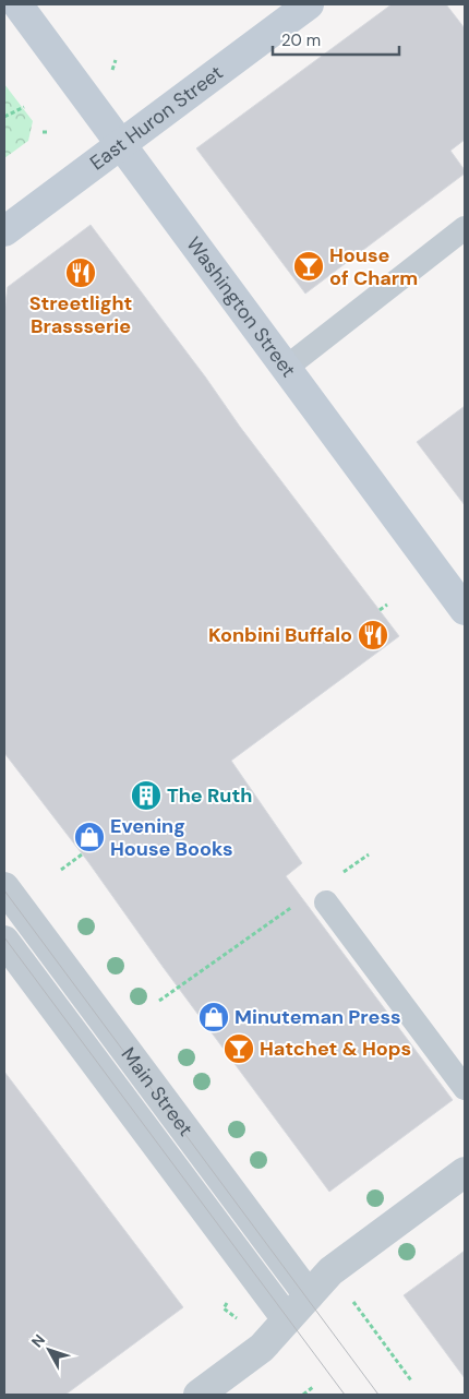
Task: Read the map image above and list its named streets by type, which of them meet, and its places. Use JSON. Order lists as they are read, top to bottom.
{
  "streets": {
    "street": ["East Huron Street", "Washington Street", "Main Street"]
  },
  "crossings": [
    ["East Huron Street", "Washington Street"]
  ],
  "places": {
    "bar": ["House of Charm", "Hatchet & Hops"],
    "restaurant": ["Streetlight Brassserie", "Konbini Buffalo"],
    "building": ["The Ruth"],
    "shop": ["Evening House Books", "Minuteman Press"]
  },
  "scale_bar": "20 m",
  "north": "top left"
}
